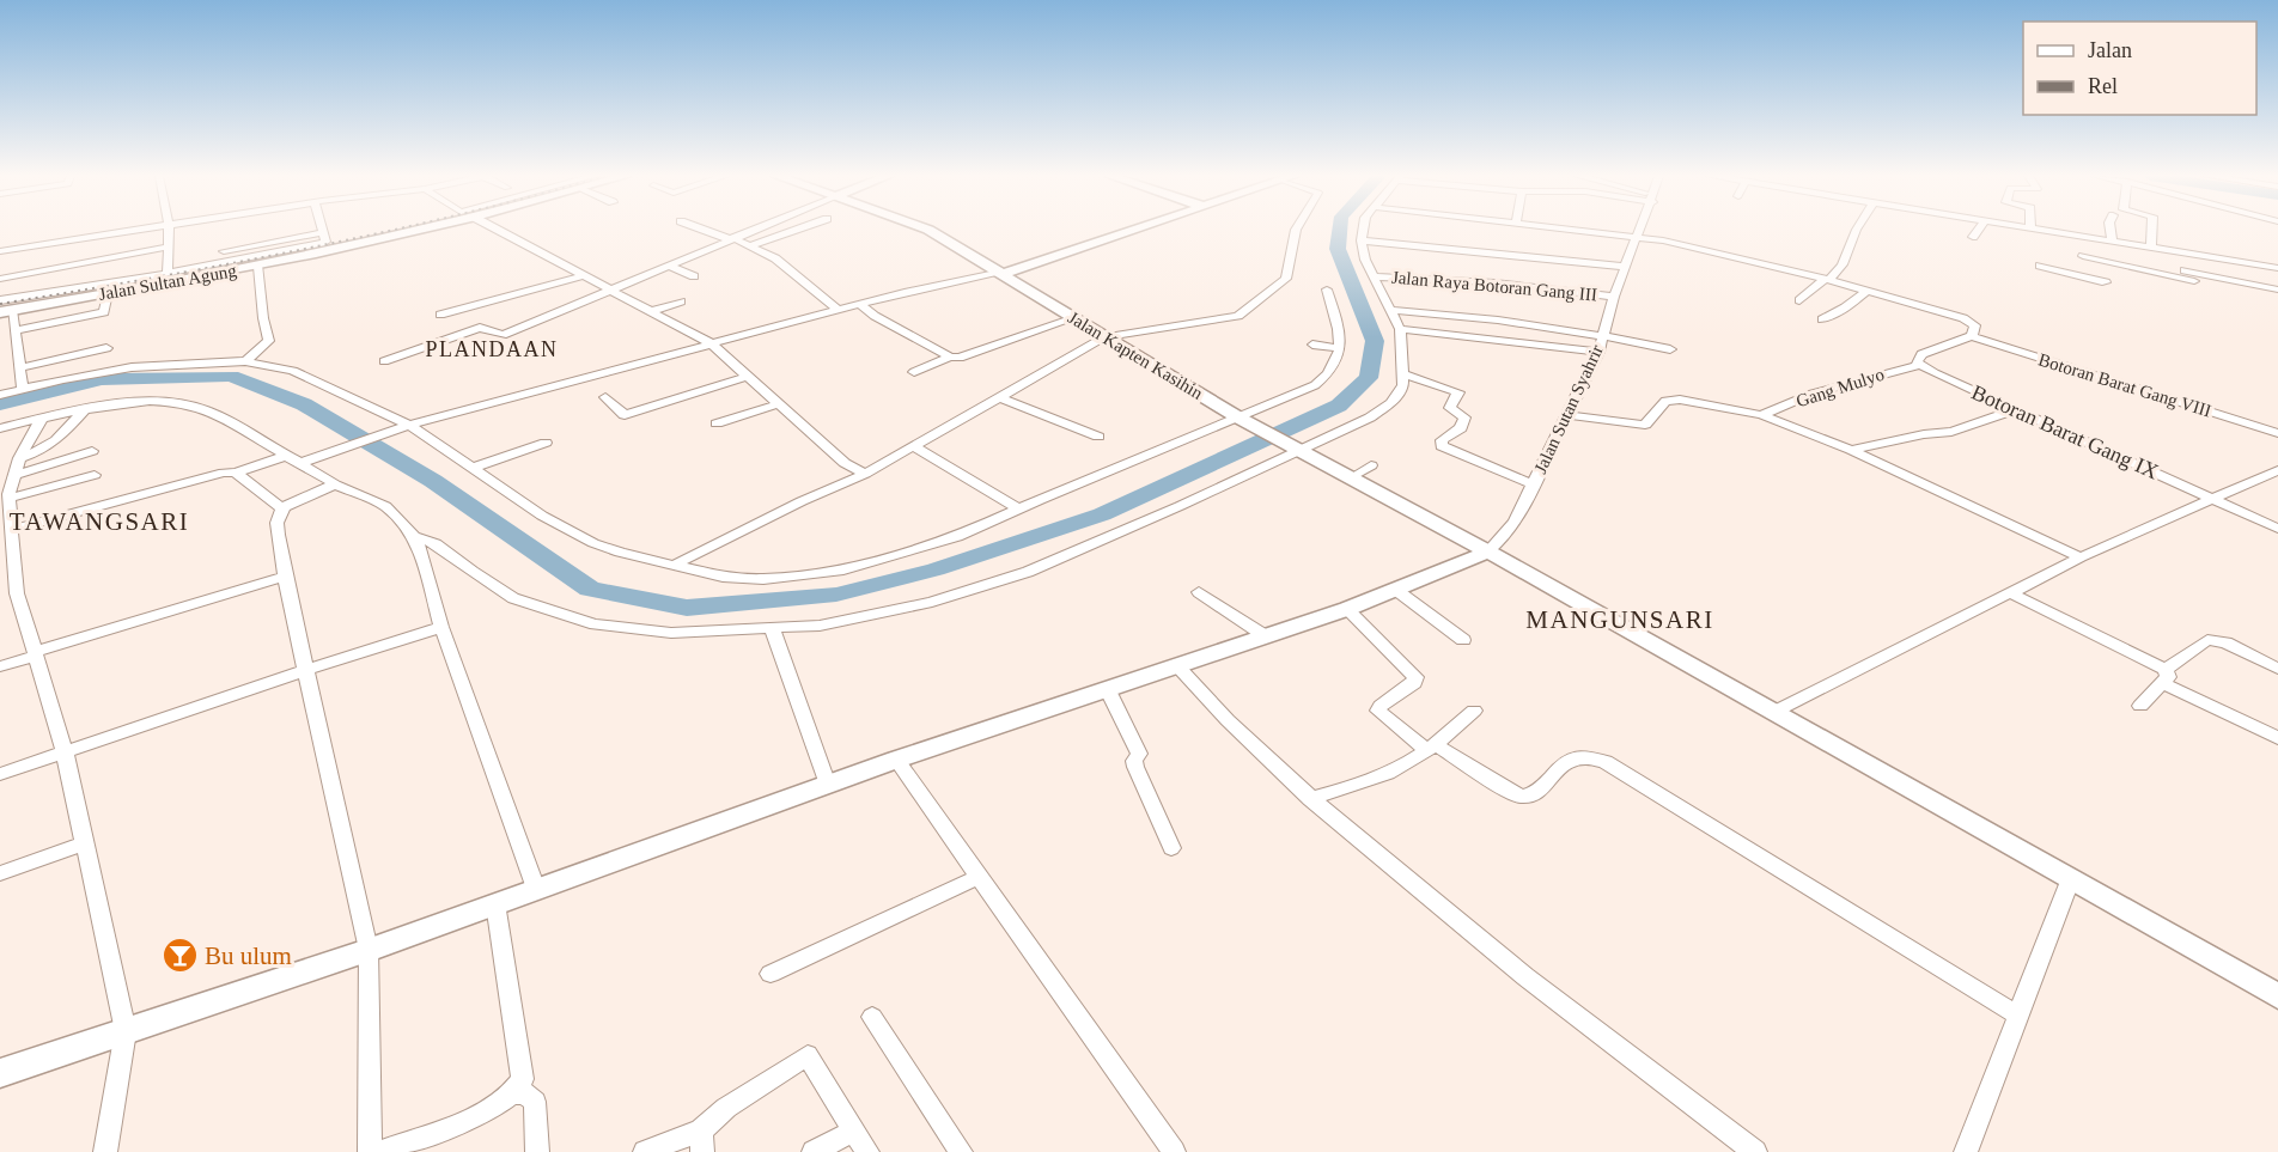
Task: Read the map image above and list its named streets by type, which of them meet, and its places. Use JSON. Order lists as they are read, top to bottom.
{
  "streets": {
    "main road": ["Jalan Sultan Agung", "Jalan Kapten Kasihin"],
    "street": [
      "Jalan Raya Botoran Gang III",
      "Botoran Barat Gang VIII",
      "Gang Mulyo",
      "Jalan Sutan Syahrir",
      "Botoran Barat Gang IX"
    ]
  },
  "crossings": [
    ["Jalan Raya Botoran Gang III", "Jalan Sutan Syahrir"],
    ["Jalan Kapten Kasihin", "Jalan Sutan Syahrir"],
    ["Botoran Barat Gang VIII", "Gang Mulyo"],
    ["Gang Mulyo", "Botoran Barat Gang IX"]
  ],
  "districts": ["PLANDAAN", "TAWANGSARI", "MANGUNSARI"],
  "places": {
    "bar": ["Bu ulum"]
  },
  "legend": ["Jalan", "Rel"]
}
